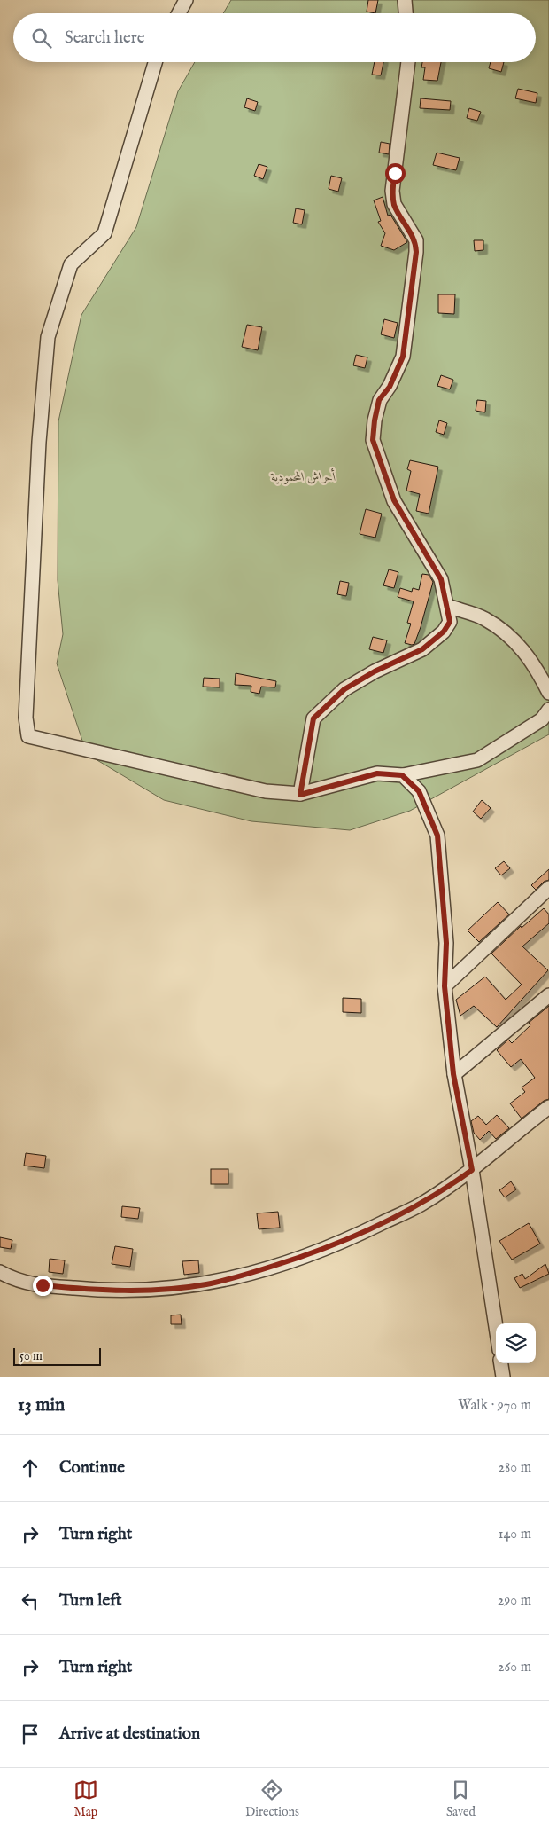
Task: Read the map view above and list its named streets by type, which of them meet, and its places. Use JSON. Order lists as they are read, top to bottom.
{
  "parks": ["أحراش المحمودية"],
  "scale_bar": "50 m",
  "page": {
    "search": "Search here",
    "scale": "50 m",
    "heading": ["13 min", "Walk · 970 m"],
    "list": [
      ["Continue", "280 m"],
      ["Turn right", "140 m"],
      ["Turn left", "290 m"],
      ["Turn right", "260 m"],
      "Arrive at destination"
    ],
    "nav": ["Map", "Directions", "Saved"]
  }
}
